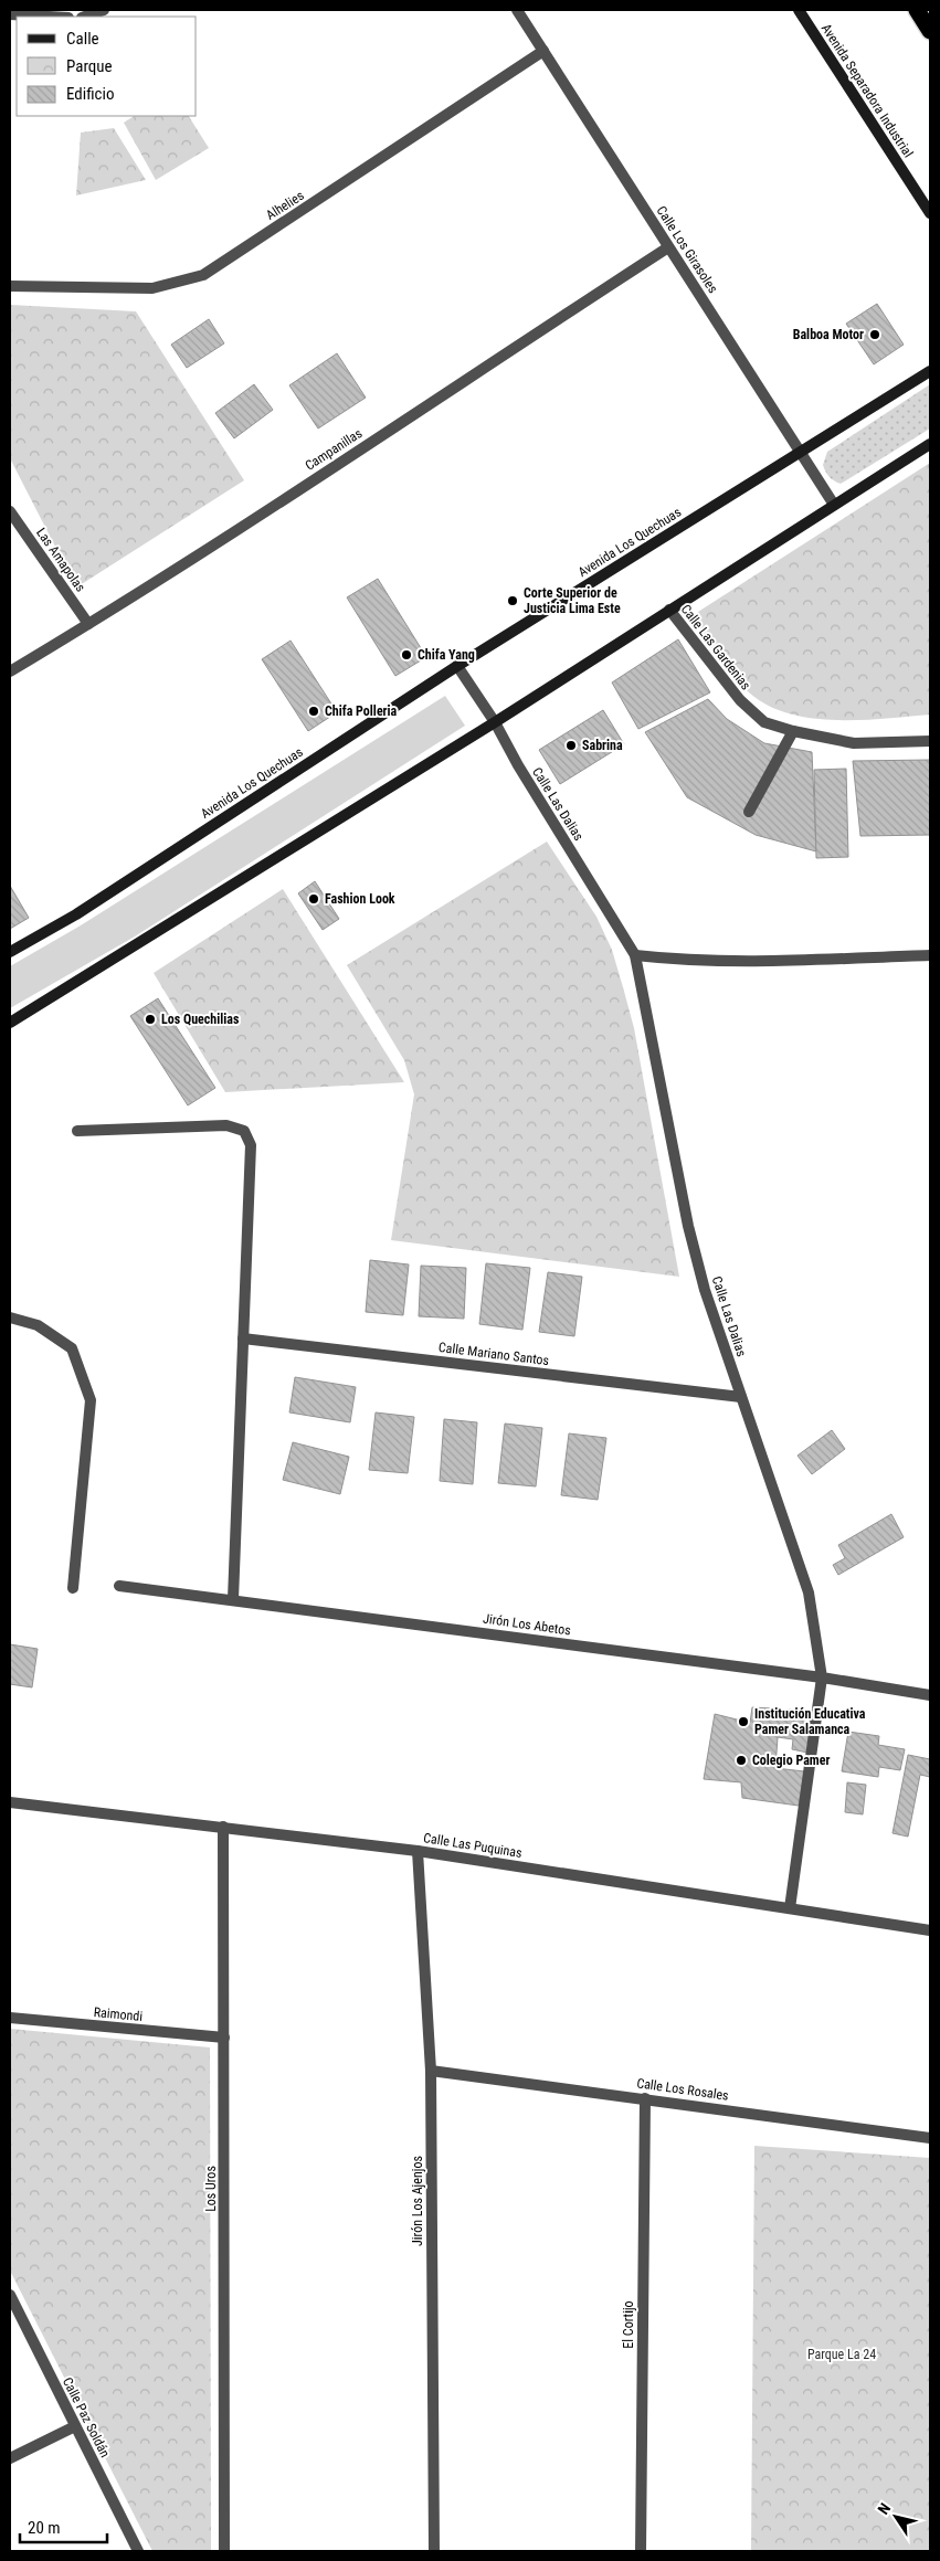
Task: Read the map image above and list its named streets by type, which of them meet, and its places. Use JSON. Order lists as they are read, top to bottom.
{
  "streets": {
    "main road": ["Avenida Separadora Industrial", "Avenida Los Quechuas"],
    "street": [
      "Alhelies",
      "Calle Los Girasoles",
      "Campanillas",
      "Las Amapolas",
      "Calle Las Gardenias",
      "Calle Las Dalias",
      "Calle Mariano Santos",
      "Jirón Los Abetos",
      "Calle Las Puquinas",
      "Raimondi",
      "Calle Los Rosales",
      "Los Uros",
      "Jirón Los Ajenjos",
      "El Cortijo",
      "Calle Paz Soldán"
    ]
  },
  "crossings": [
    ["Alhelies", "Calle Los Girasoles"],
    ["Calle Los Girasoles", "Campanillas"],
    ["Calle Los Girasoles", "Avenida Los Quechuas"],
    ["Campanillas", "Las Amapolas"],
    ["Avenida Los Quechuas", "Calle Las Dalias"],
    ["Calle Las Dalias", "Calle Mariano Santos"],
    ["Calle Las Dalias", "Jirón Los Abetos"],
    ["Calle Las Dalias", "Calle Las Puquinas"],
    ["Calle Las Puquinas", "Los Uros"],
    ["Calle Las Puquinas", "Jirón Los Ajenjos"],
    ["Raimondi", "Los Uros"],
    ["Calle Los Rosales", "Jirón Los Ajenjos"],
    ["Calle Los Rosales", "El Cortijo"]
  ],
  "parks": ["Parque La 24"],
  "places": [
    "Balboa Motor",
    "Corte Superior de Justicia Lima Este",
    "Chifa Yang",
    "Chifa Polleria",
    "Sabrina",
    "Fashion Look",
    "Los Quechilias",
    "Institución Educativa Pamer Salamanca",
    "Colegio Pamer"
  ],
  "legend": ["Calle", "Parque", "Edificio"],
  "scale_bar": "20 m",
  "north": "top left"
}
